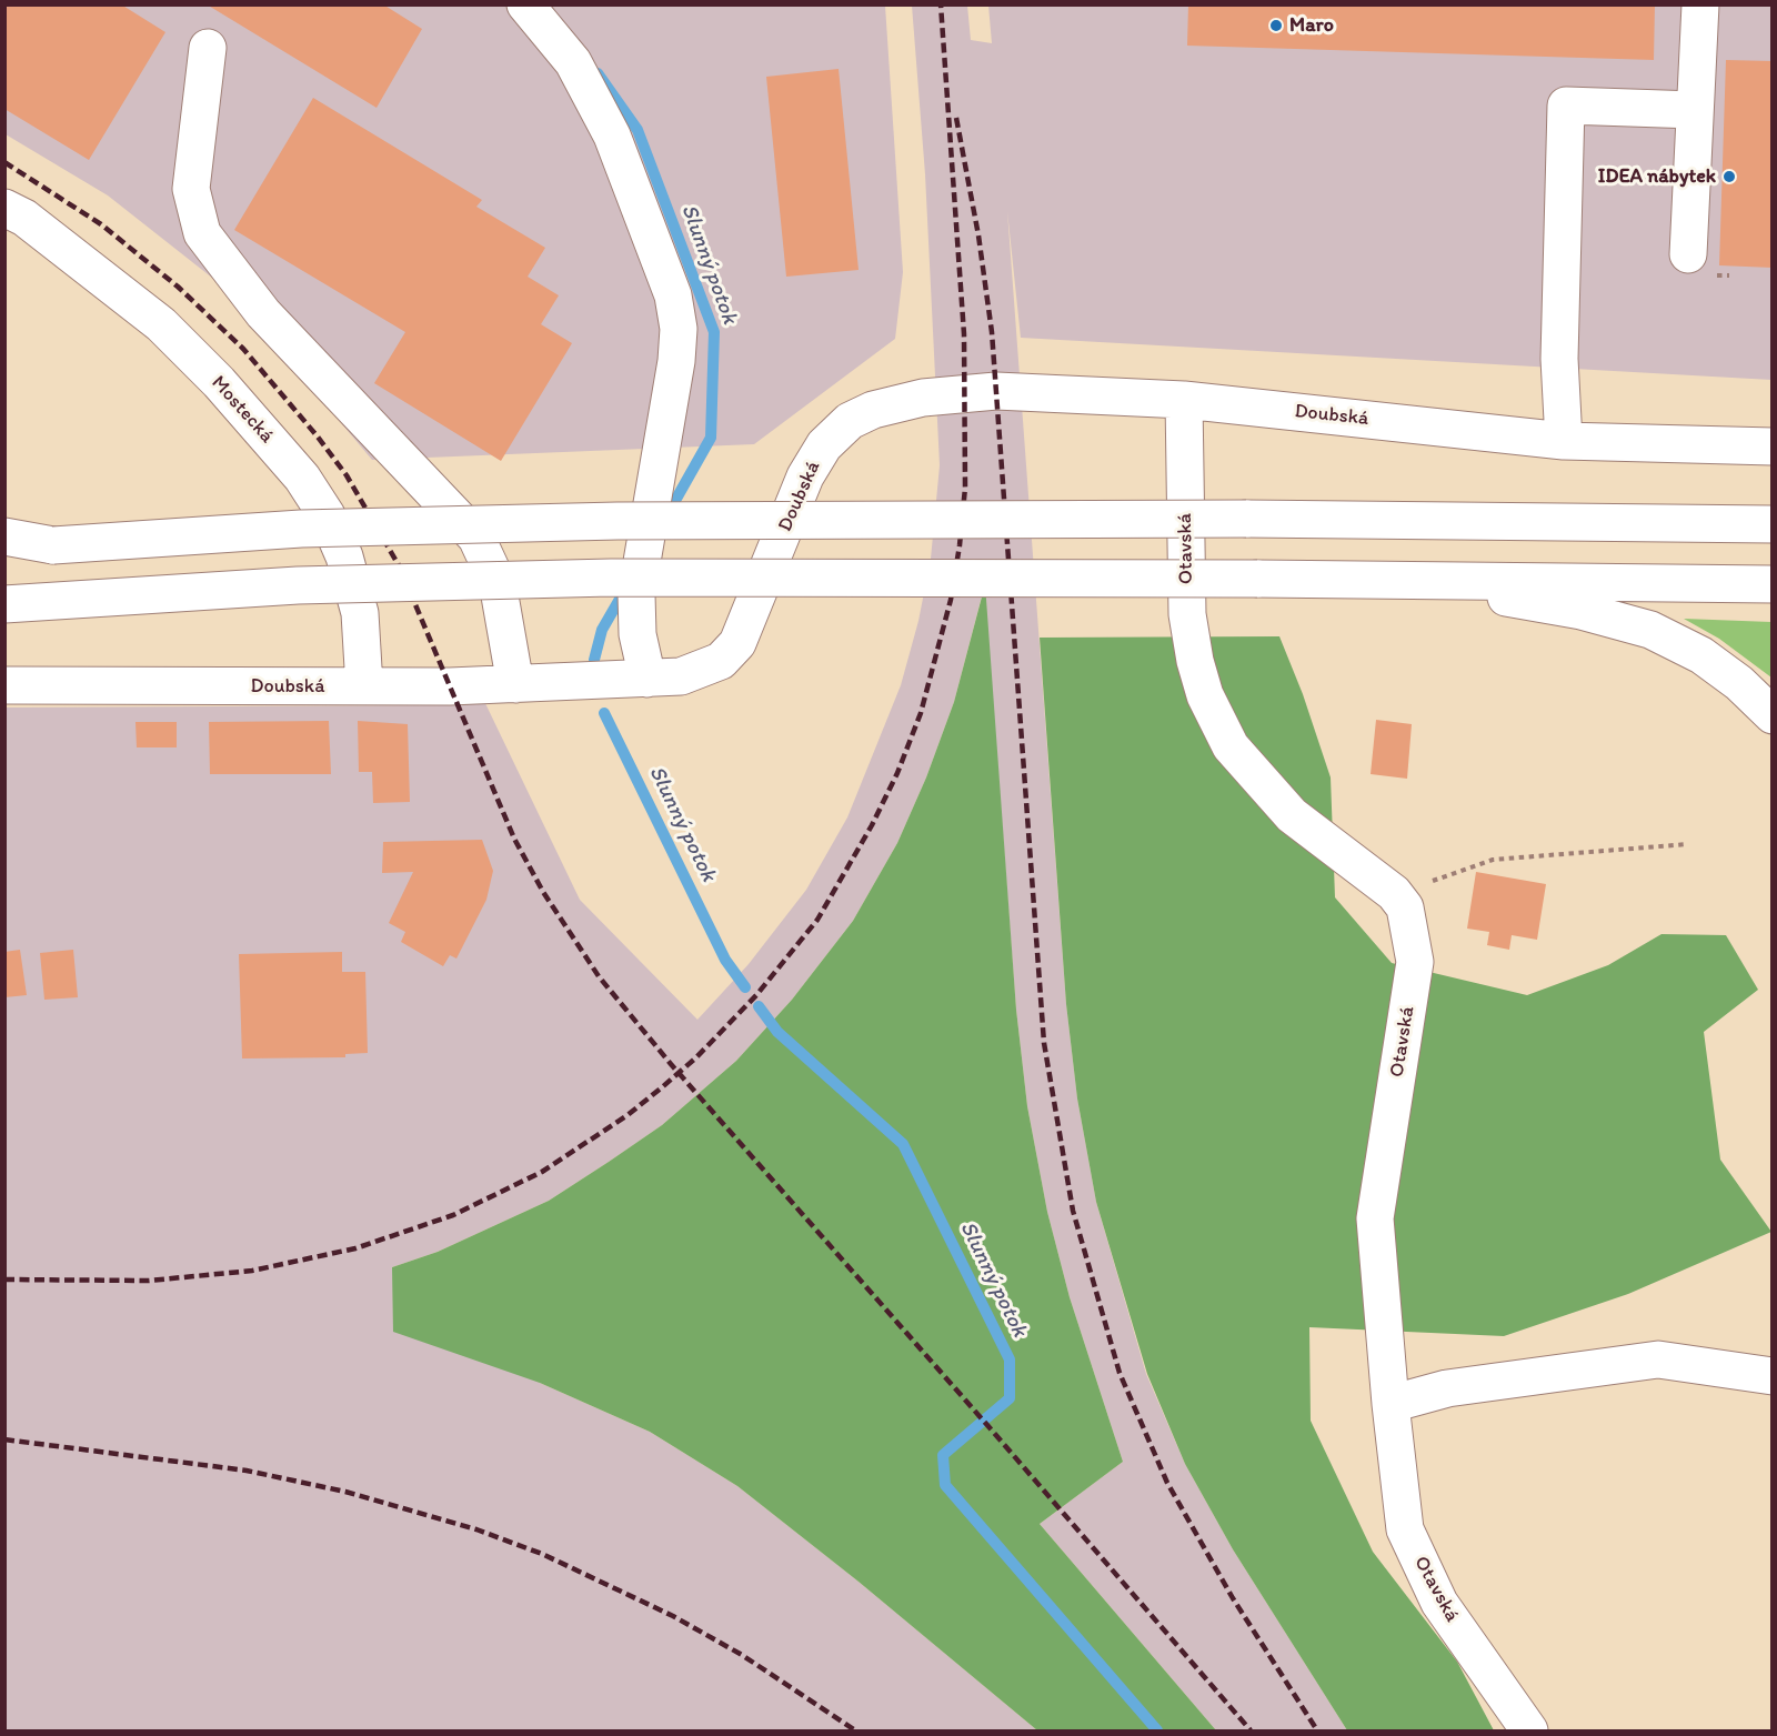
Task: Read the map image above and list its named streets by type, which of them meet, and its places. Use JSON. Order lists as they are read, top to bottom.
{
  "streets": {
    "main road": ["Mostecká", "Doubská", "Otavská"]
  },
  "crossings": [
    ["Mostecká", "Doubská"],
    ["Doubská", "Otavská"]
  ],
  "water": ["Slunný potok"],
  "places": ["Maro", "IDEA nábytek"]
}
